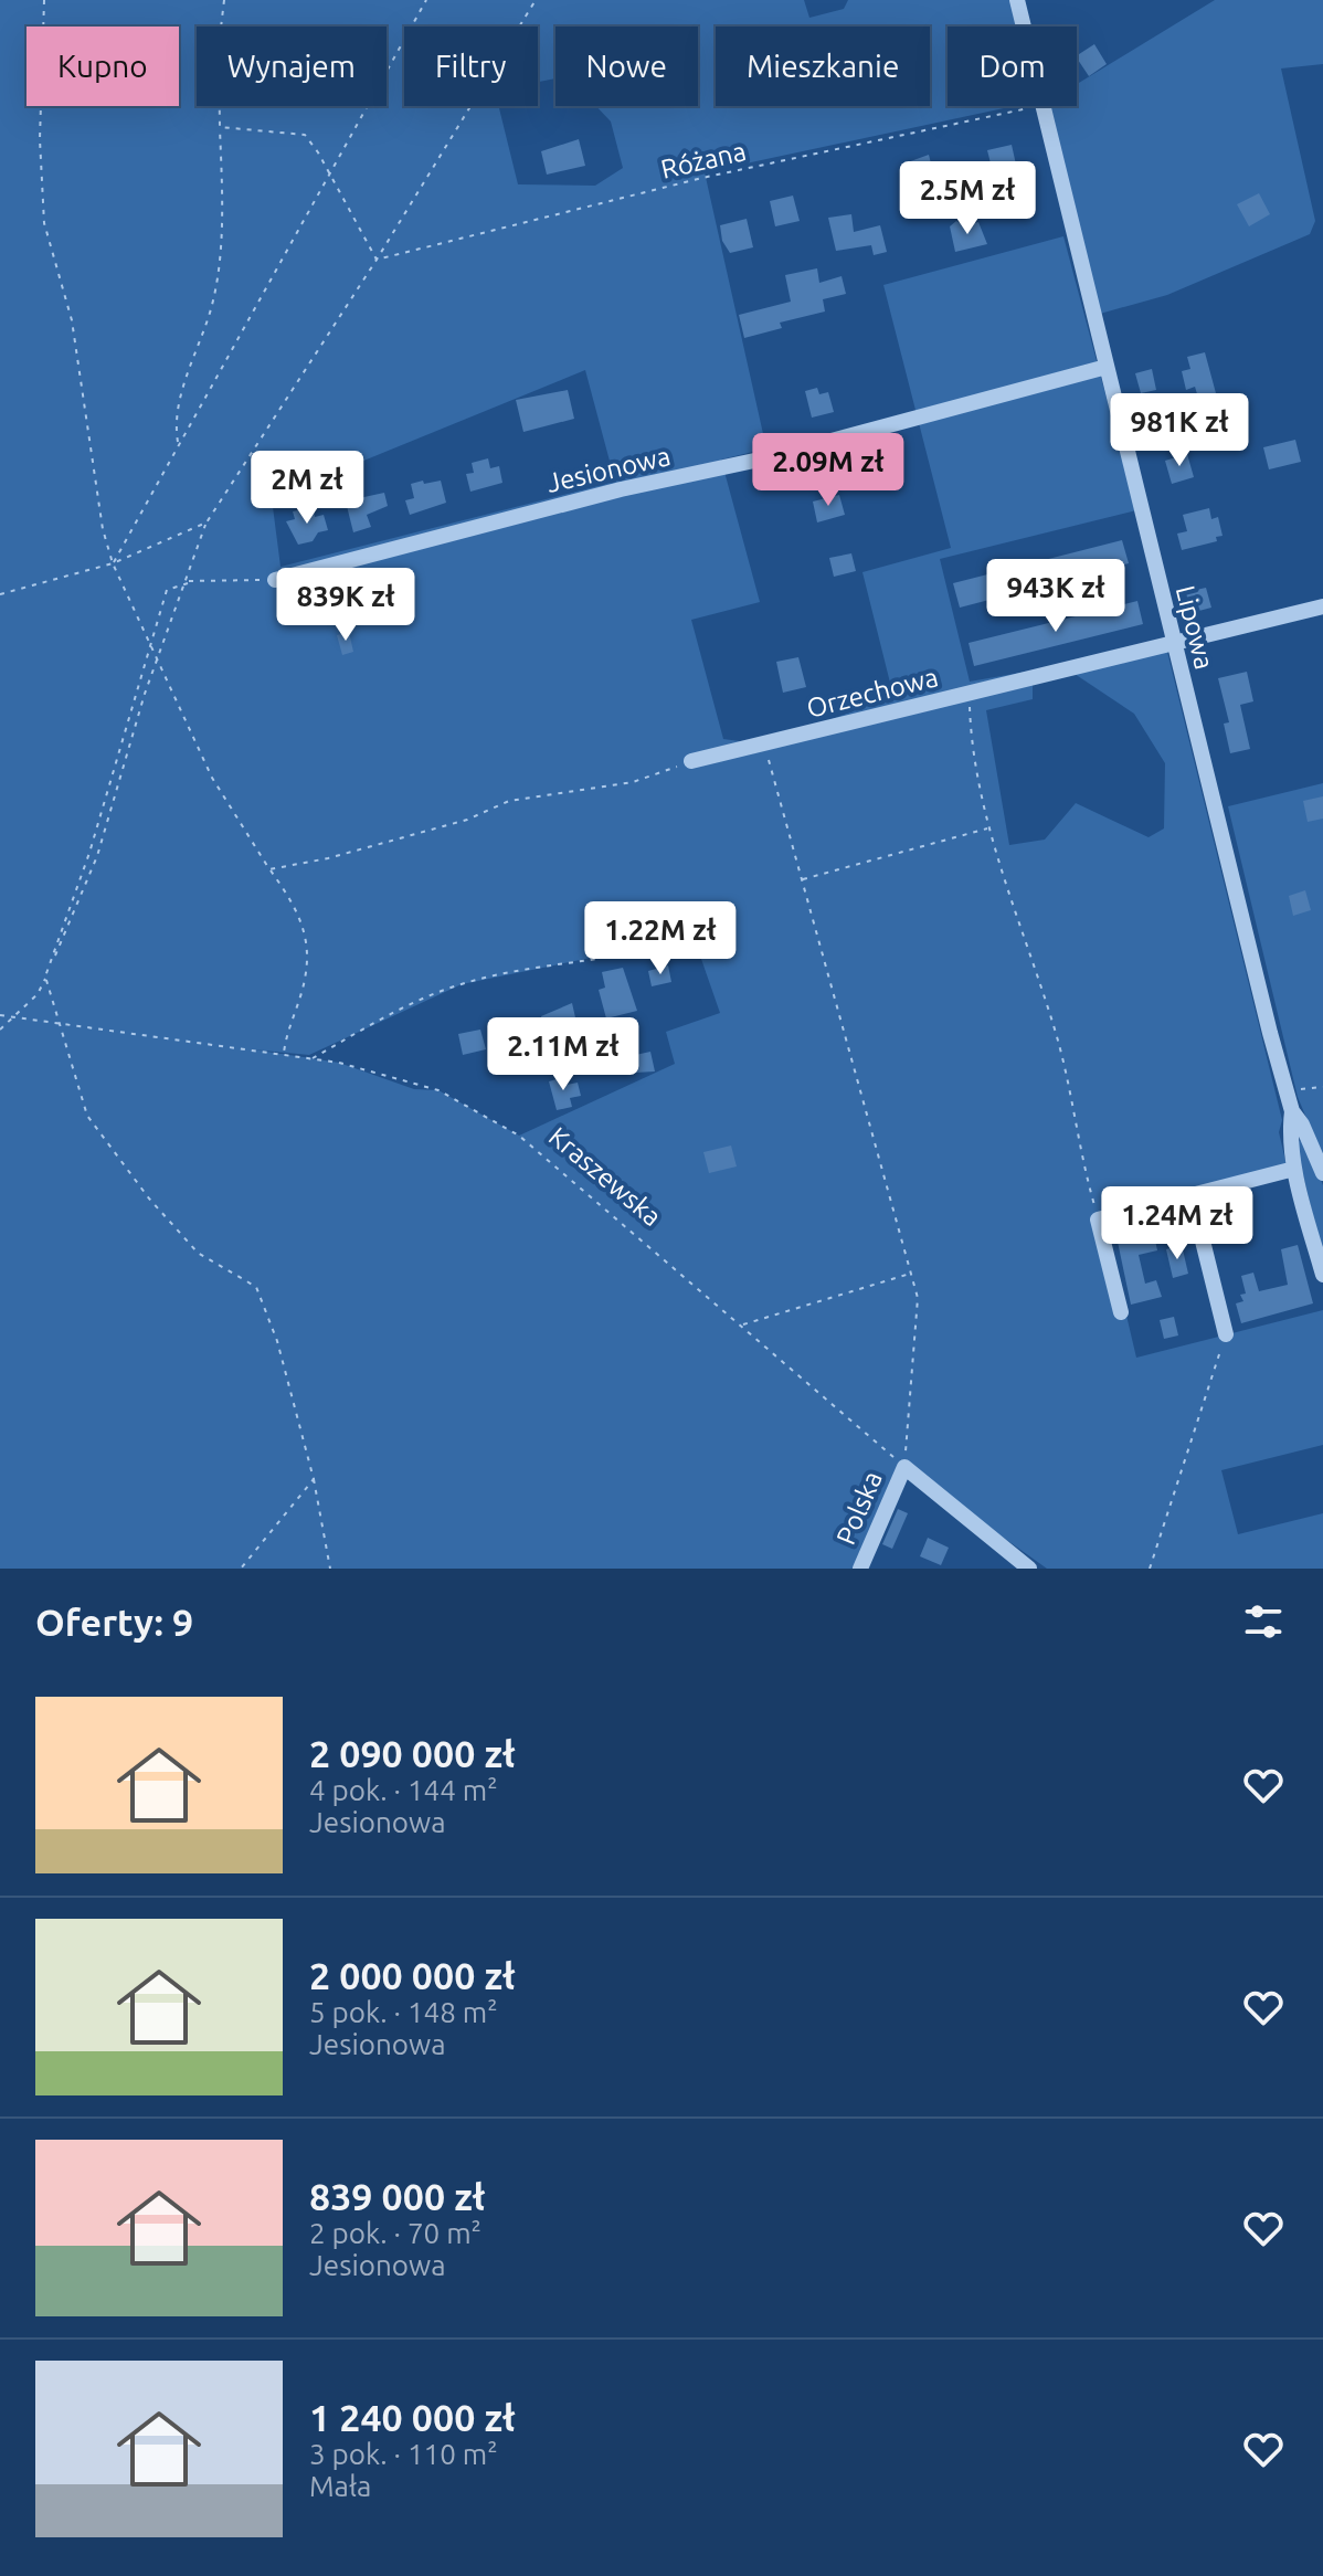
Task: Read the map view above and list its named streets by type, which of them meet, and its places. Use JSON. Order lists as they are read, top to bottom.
{
  "streets": {
    "street": [
      "Jesionowa",
      "Lipowa",
      "Orzechowa",
      "Polska"
    ],
    "path": ["Różana", "Kraszewska"]
  },
  "crossings": [
    ["Jesionowa", "Lipowa"],
    ["Lipowa", "Orzechowa"],
    ["Kraszewska", "Polska"]
  ],
  "page": {
    "chip": [
      "Kupno",
      "Wynajem",
      "Filtry",
      "Nowe",
      "Mieszkanie",
      "Dom"
    ],
    "price": [
      "2.5M zł",
      "981K zł",
      "2.09M zł",
      "2M zł",
      "943K zł",
      "839K zł",
      "1.22M zł",
      "2.11M zł",
      "1.24M zł"
    ],
    "heading": "Oferty: 9",
    "list": [
      {
        "name": "2 090 000 zł",
        "note": "4 pok. · 144 m² · Jesionowa"
      },
      {
        "name": "2 000 000 zł",
        "note": "5 pok. · 148 m² · Jesionowa"
      },
      {
        "name": "839 000 zł",
        "note": "2 pok. · 70 m² · Jesionowa"
      },
      {
        "name": "1 240 000 zł",
        "note": "3 pok. · 110 m² · Mała"
      }
    ]
  }
}
